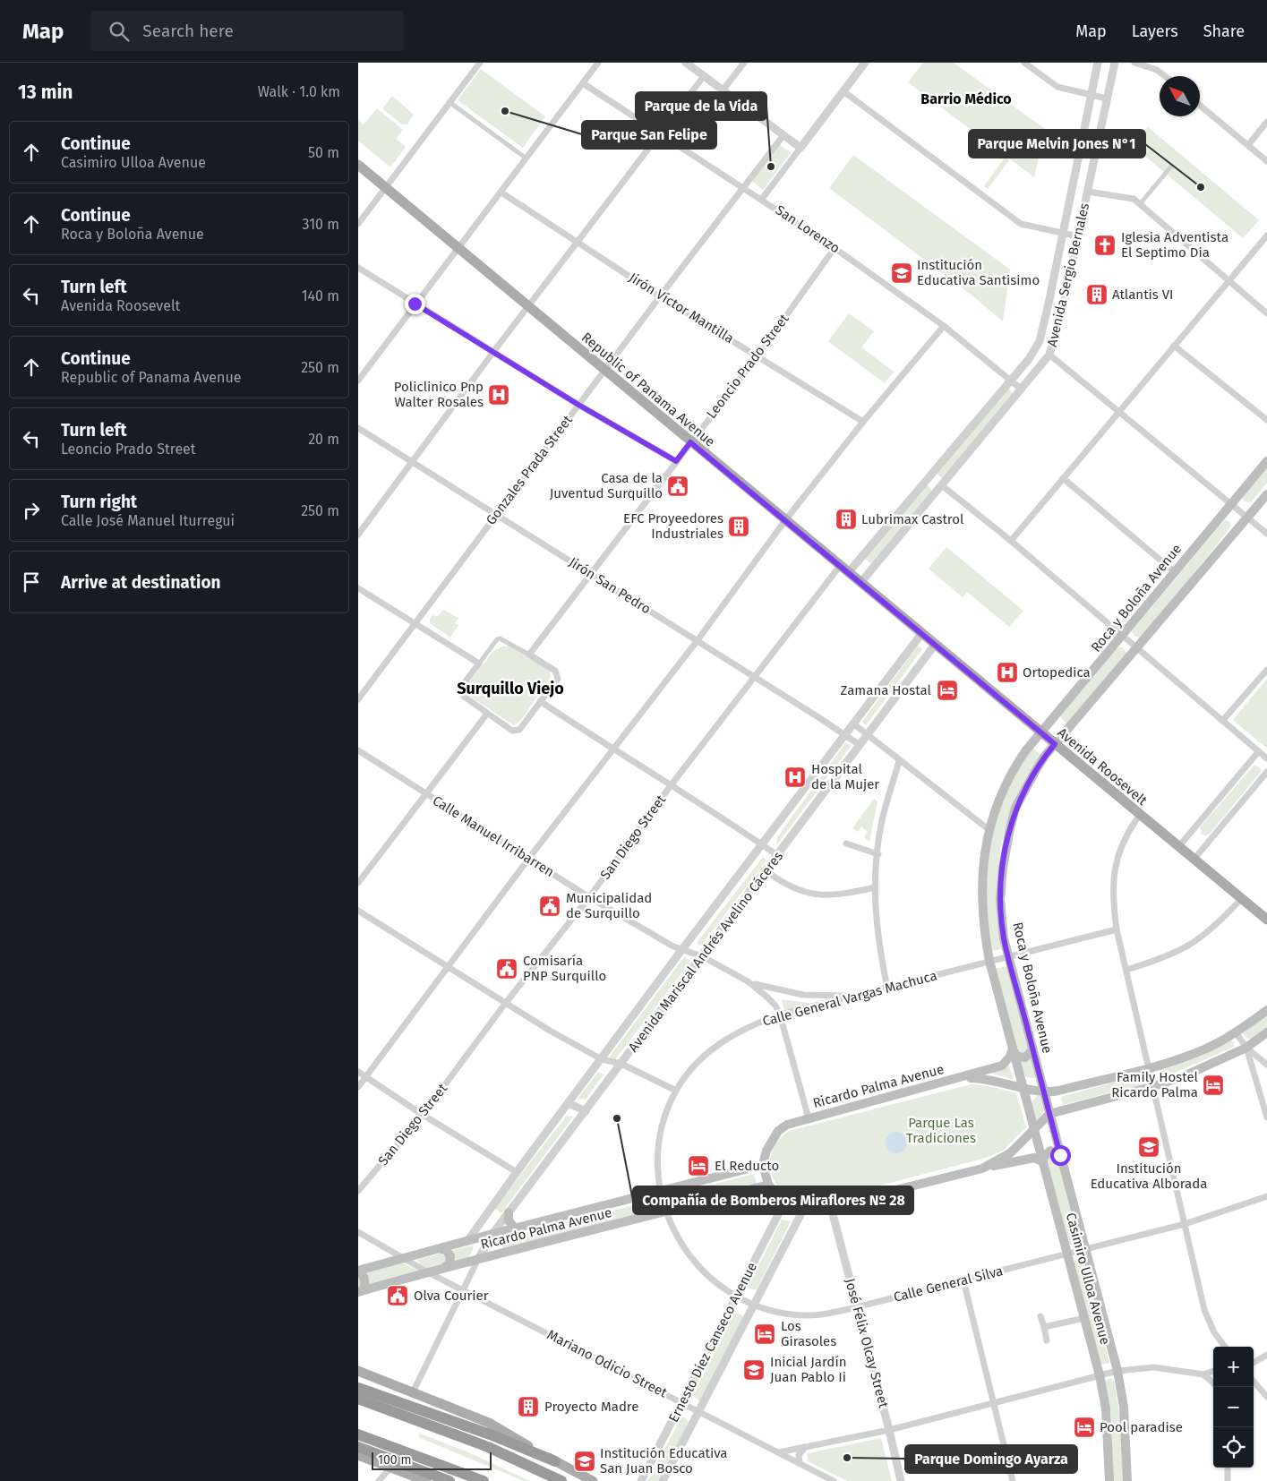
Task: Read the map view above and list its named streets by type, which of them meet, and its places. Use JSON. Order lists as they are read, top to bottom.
{
  "streets": {
    "main road": [
      "Republic of Panama Avenue",
      "Roca y Boloña Avenue",
      "Avenida Roosevelt",
      "Ricardo Palma Avenue",
      "Casimiro Ulloa Avenue"
    ],
    "street": [
      "San Lorenzo",
      "Avenida Sergio Bernales",
      "Jirón Víctor Mantilla",
      "Leoncio Prado Street",
      "Gonzales Prada Street",
      "Jirón San Pedro",
      "Calle Manuel Irribarren",
      "San Diego Street",
      "Avenida Mariscal Andrés Avelino Cáceres",
      "Calle General Vargas Machuca",
      "Calle General Silva",
      "Ernesto Diez Canseco Avenue",
      "José Félix Olcay Street",
      "Mariano Odicio Street"
    ]
  },
  "crossings": [
    ["San Lorenzo", "Avenida Sergio Bernales"],
    ["San Lorenzo", "Leoncio Prado Street"],
    ["San Lorenzo", "Gonzales Prada Street"],
    ["Avenida Sergio Bernales", "Republic of Panama Avenue"],
    ["Avenida Sergio Bernales", "San Diego Street"],
    ["Jirón Víctor Mantilla", "Leoncio Prado Street"],
    ["Jirón Víctor Mantilla", "Gonzales Prada Street"],
    ["Leoncio Prado Street", "Republic of Panama Avenue"],
    ["Leoncio Prado Street", "Jirón San Pedro"],
    ["Republic of Panama Avenue", "Gonzales Prada Street"],
    ["Republic of Panama Avenue", "Avenida Roosevelt"],
    ["Republic of Panama Avenue", "San Diego Street"],
    ["Republic of Panama Avenue", "Avenida Mariscal Andrés Avelino Cáceres"],
    ["Gonzales Prada Street", "Jirón San Pedro"],
    ["Jirón San Pedro", "San Diego Street"],
    ["Jirón San Pedro", "Avenida Mariscal Andrés Avelino Cáceres"],
    ["Roca y Boloña Avenue", "Avenida Roosevelt"],
    ["Roca y Boloña Avenue", "Calle General Vargas Machuca"],
    ["Roca y Boloña Avenue", "Ricardo Palma Avenue"],
    ["Roca y Boloña Avenue", "Casimiro Ulloa Avenue"],
    ["Avenida Roosevelt", "Avenida Mariscal Andrés Avelino Cáceres"],
    ["Calle Manuel Irribarren", "San Diego Street"],
    ["Calle Manuel Irribarren", "Avenida Mariscal Andrés Avelino Cáceres"],
    ["Calle Manuel Irribarren", "Calle General Vargas Machuca"],
    ["Calle Manuel Irribarren", "Ricardo Palma Avenue"],
    ["Avenida Mariscal Andrés Avelino Cáceres", "Ricardo Palma Avenue"],
    ["Calle General Vargas Machuca", "Ricardo Palma Avenue"],
    ["Calle General Vargas Machuca", "Calle General Silva"],
    ["Ricardo Palma Avenue", "Calle General Silva"],
    ["Ricardo Palma Avenue", "Mariano Odicio Street"],
    ["Casimiro Ulloa Avenue", "Calle General Silva"],
    ["Calle General Silva", "Ernesto Diez Canseco Avenue"],
    ["Calle General Silva", "José Félix Olcay Street"],
    ["Ernesto Diez Canseco Avenue", "Mariano Odicio Street"]
  ],
  "districts": ["Barrio Médico", "Surquillo Viejo"],
  "parks": ["Parque Las Tradiciones"],
  "places": {
    "other": [
      "Parque San Felipe",
      "Parque de la Vida",
      "Parque Melvin Jones N°1",
      "Compañía de Bomberos Miraflores Nº 28",
      "Parque Domingo Ayarza"
    ],
    "church": ["Iglesia Adventista El Septimo Dia"],
    "school or university": [
      "Institución Educativa Santisimo",
      "Institución Educativa Alborada",
      "Inicial Jardín Juan Pablo Ii",
      "Institución Educativa San Juan Bosco"
    ],
    "building": [
      "Atlantis VI",
      "Lubrimax Castrol",
      "EFC Proyeedores Industriales",
      "Proyecto Madre"
    ],
    "hospital": ["Policlinico Pnp Walter Rosales", "Ortopedica", "Hospital de la Mujer"],
    "public building": [
      "Casa de la Juventud Surquillo",
      "Municipalidad de Surquillo",
      "Comisaría PNP Surquillo",
      "Olva Courier"
    ],
    "hotel": [
      "Zamana Hostal",
      "Family Hostel Ricardo Palma",
      "El Reducto",
      "Los Girasoles",
      "Pool paradise"
    ]
  },
  "scale_bar": "100 m",
  "north": "top left",
  "page": {
    "header": "Map",
    "search": "Search here",
    "nav": ["Map", "Layers", "Share"],
    "heading": ["13 min", "Walk · 1.0 km"],
    "list": [
      ["Continue", "Casimiro Ulloa Avenue", "50 m"],
      ["Continue", "Roca y Boloña Avenue", "310 m"],
      ["Turn left", "Avenida Roosevelt", "140 m"],
      ["Continue", "Republic of Panama Avenue", "250 m"],
      ["Turn left", "Leoncio Prado Street", "20 m"],
      ["Turn right", "Calle José Manuel Iturregui", "250 m"],
      "Arrive at destination"
    ],
    "map_buttons": ["+", "−"],
    "scale": "100 m"
  }
}
